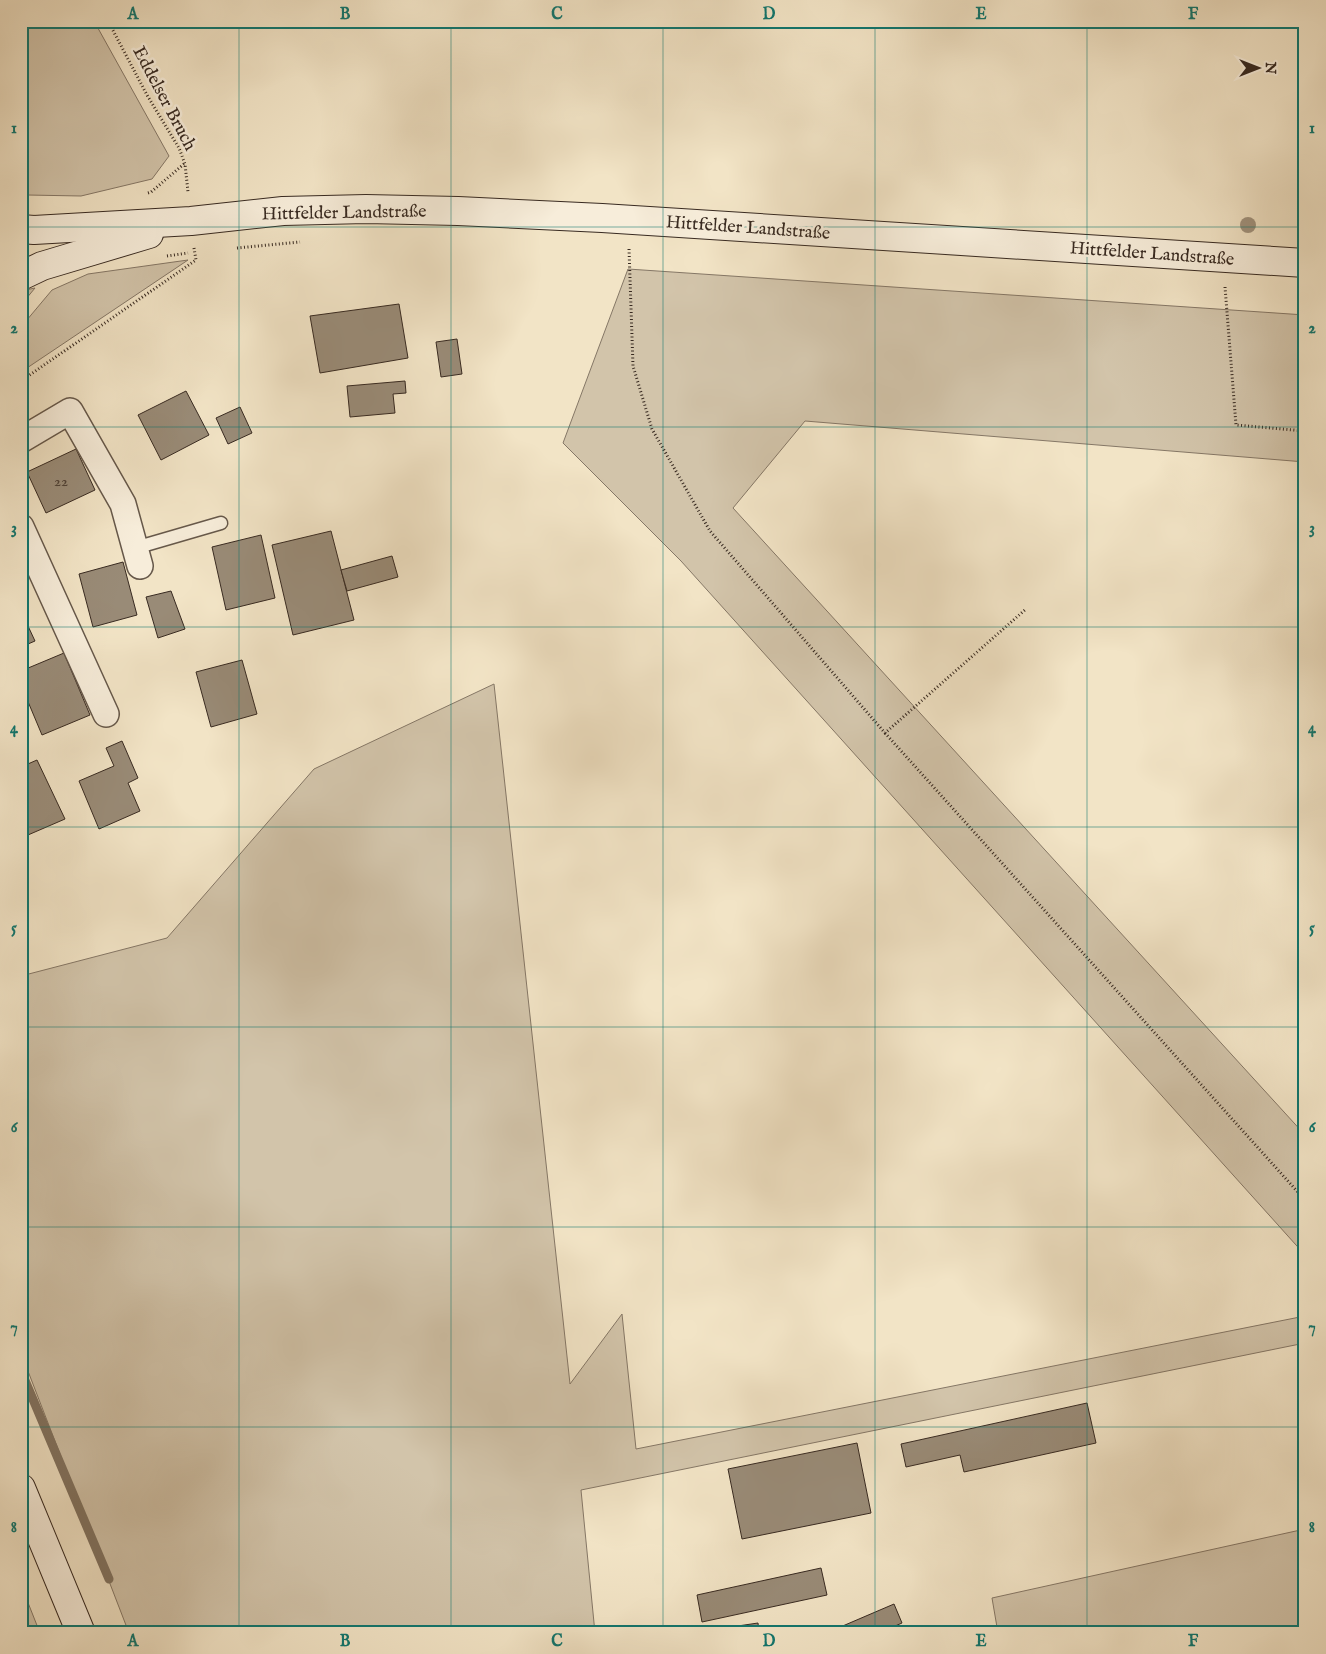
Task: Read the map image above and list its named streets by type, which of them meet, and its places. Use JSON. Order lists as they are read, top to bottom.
{
  "streets": {
    "main road": ["Hittfelder Landstraße"],
    "path": ["Eddelser Bruch"]
  },
  "crossings": [
    ["Eddelser Bruch", "Hittfelder Landstraße"]
  ],
  "house_numbers": ["22"],
  "north": "right",
  "grid": {
    "columns": [
      "A",
      "B",
      "C",
      "D",
      "E",
      "F"
    ],
    "rows": [
      "1",
      "2",
      "3",
      "4",
      "5",
      "6",
      "7",
      "8"
    ]
  }
}
